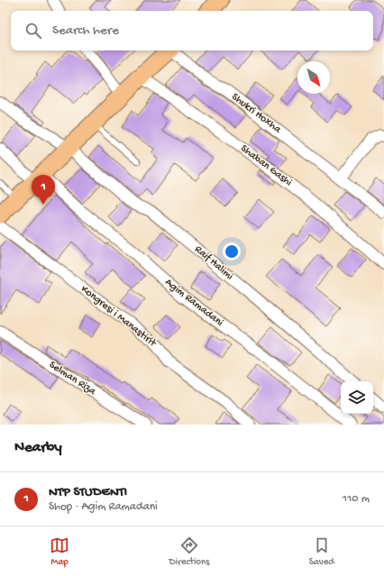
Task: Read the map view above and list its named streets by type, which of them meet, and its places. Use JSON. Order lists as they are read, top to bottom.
{
  "streets": {
    "street": [
      "Shukri Hoxha",
      "Shaban Gashi",
      "Raif Halimi",
      "Agim Ramadani",
      "Kongresi i Manastirit",
      "Selman Riza"
    ]
  },
  "north": "bottom right",
  "page": {
    "search": "Search here",
    "pins": "1",
    "heading": "Nearby",
    "list": [
      {
        "mark": "1",
        "name": "NTP STUDENTI",
        "note": "Shop · Agim Ramadani",
        "value": "110 m"
      }
    ],
    "nav": ["Map", "Directions", "Saved"]
  }
}
